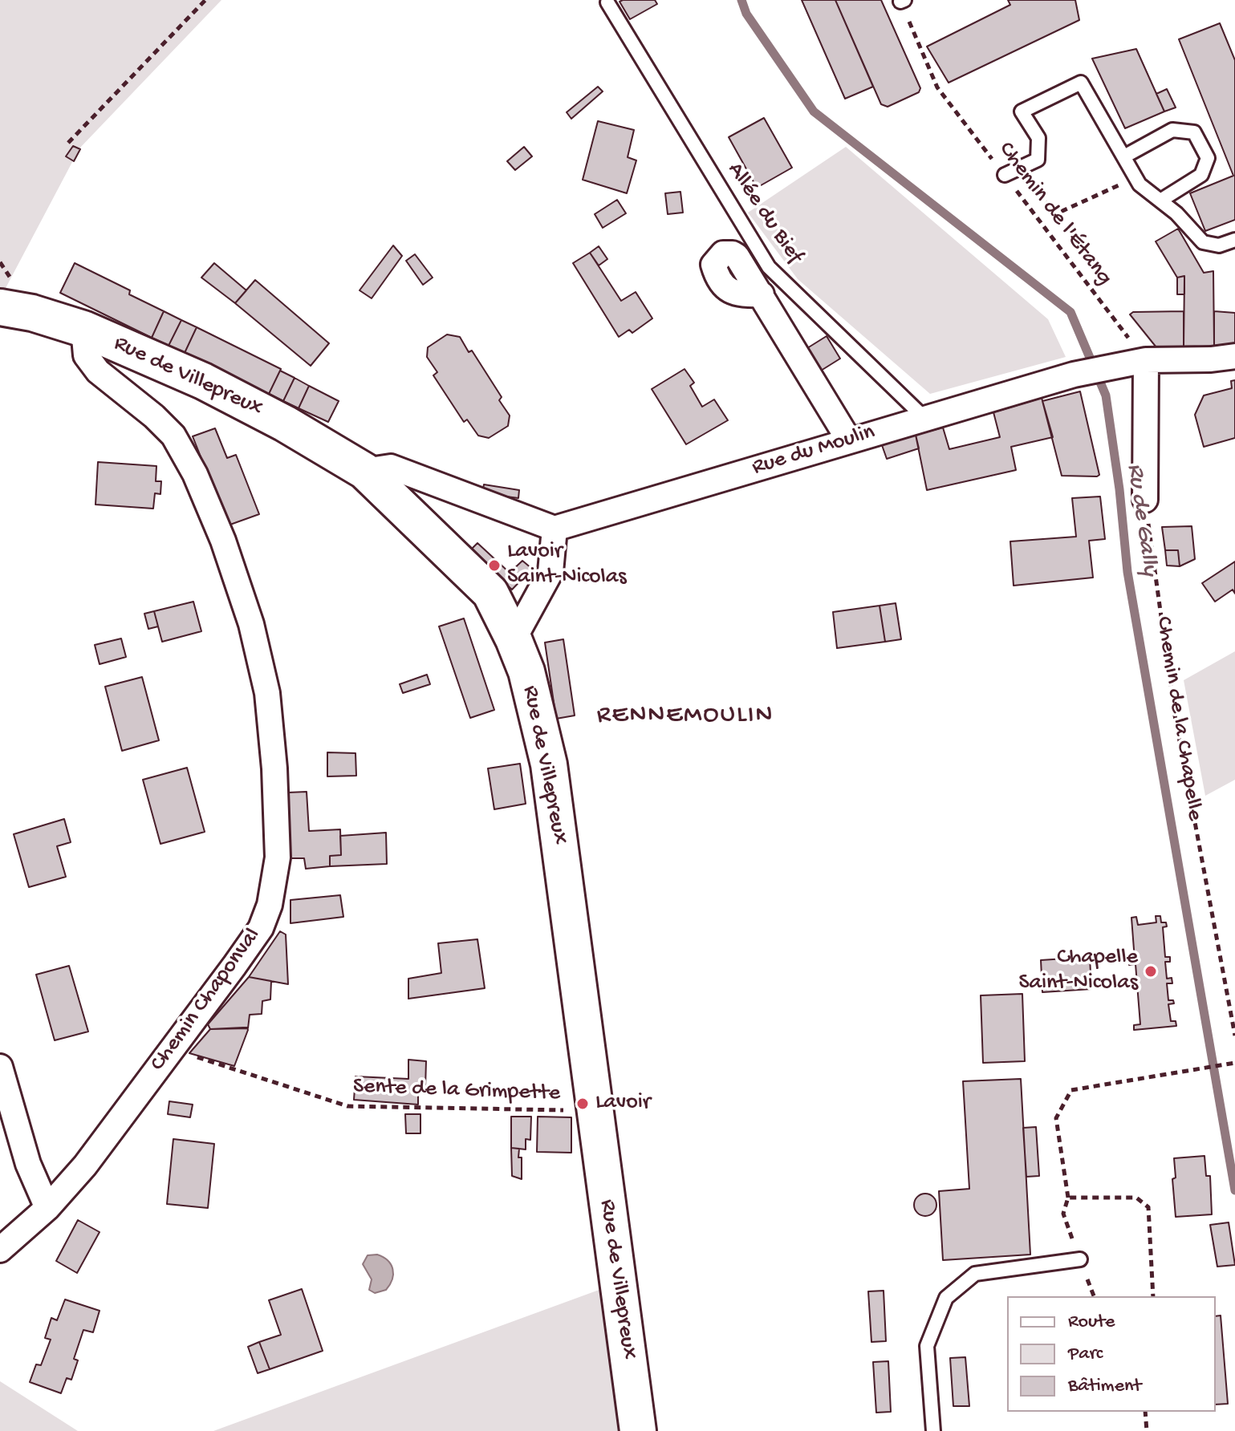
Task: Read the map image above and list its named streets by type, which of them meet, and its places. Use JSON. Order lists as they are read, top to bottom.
{
  "streets": {
    "main road": ["Rue de Villepreux"],
    "street": ["Rue du Moulin", "Chemin Chaponval"],
    "lane": ["Allée du Bief"],
    "path": ["Chemin de l'Étang", "Chemin de la Chapelle", "Sente de la Grimpette"]
  },
  "crossings": [
    ["Allée du Bief", "Rue du Moulin"],
    ["Chemin de l'Étang", "Rue du Moulin"],
    ["Rue de Villepreux", "Chemin Chaponval"],
    ["Rue de Villepreux", "Sente de la Grimpette"],
    ["Chemin Chaponval", "Sente de la Grimpette"]
  ],
  "districts": ["RENNEMOULIN"],
  "water": ["Ru de Gally"],
  "places": ["Lavoir Saint-Nicolas", "Chapelle Saint-Nicolas", "Lavoir"],
  "legend": ["Route", "Parc", "Bâtiment"]
}
